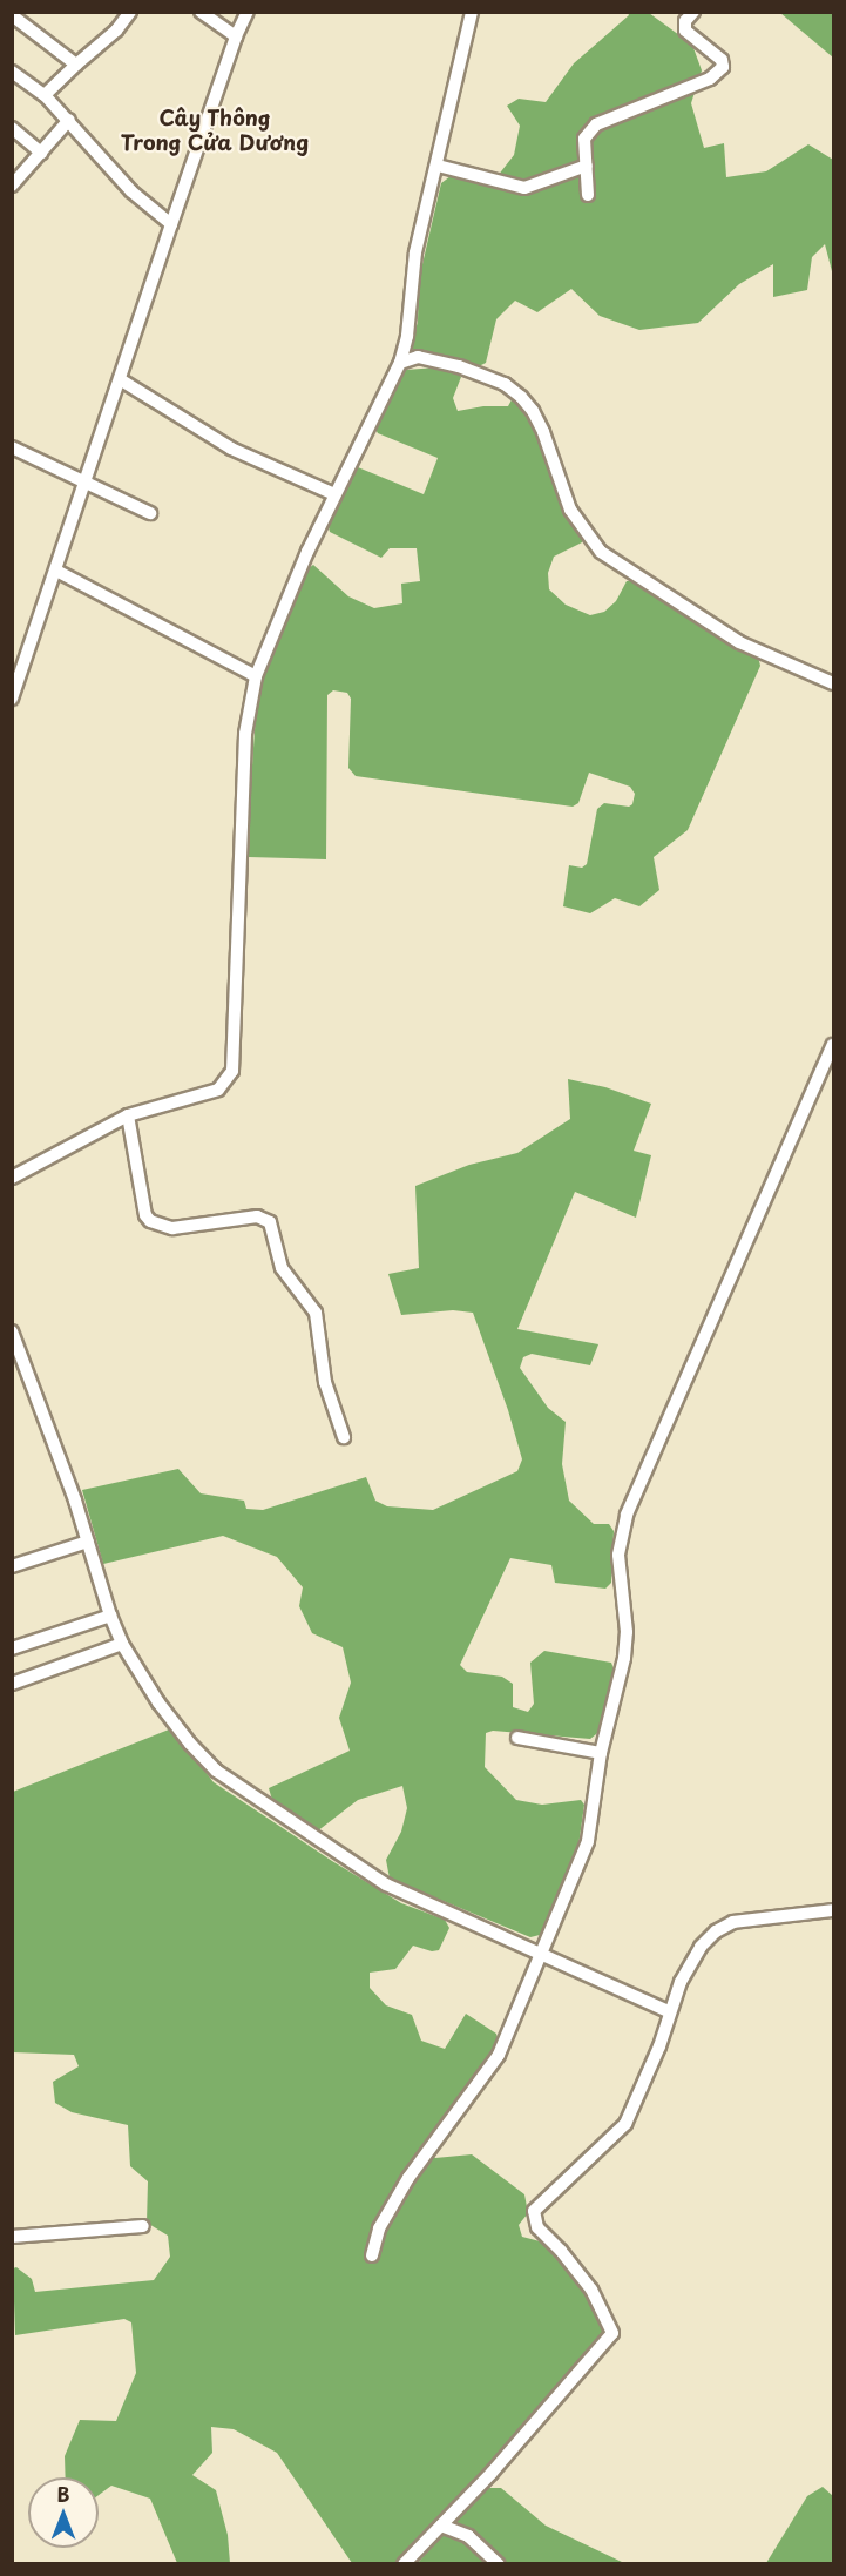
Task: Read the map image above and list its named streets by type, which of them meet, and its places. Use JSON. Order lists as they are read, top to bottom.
{
  "districts": ["Cây Thông Trong Cửa Dương"],
  "north": "top"
}
